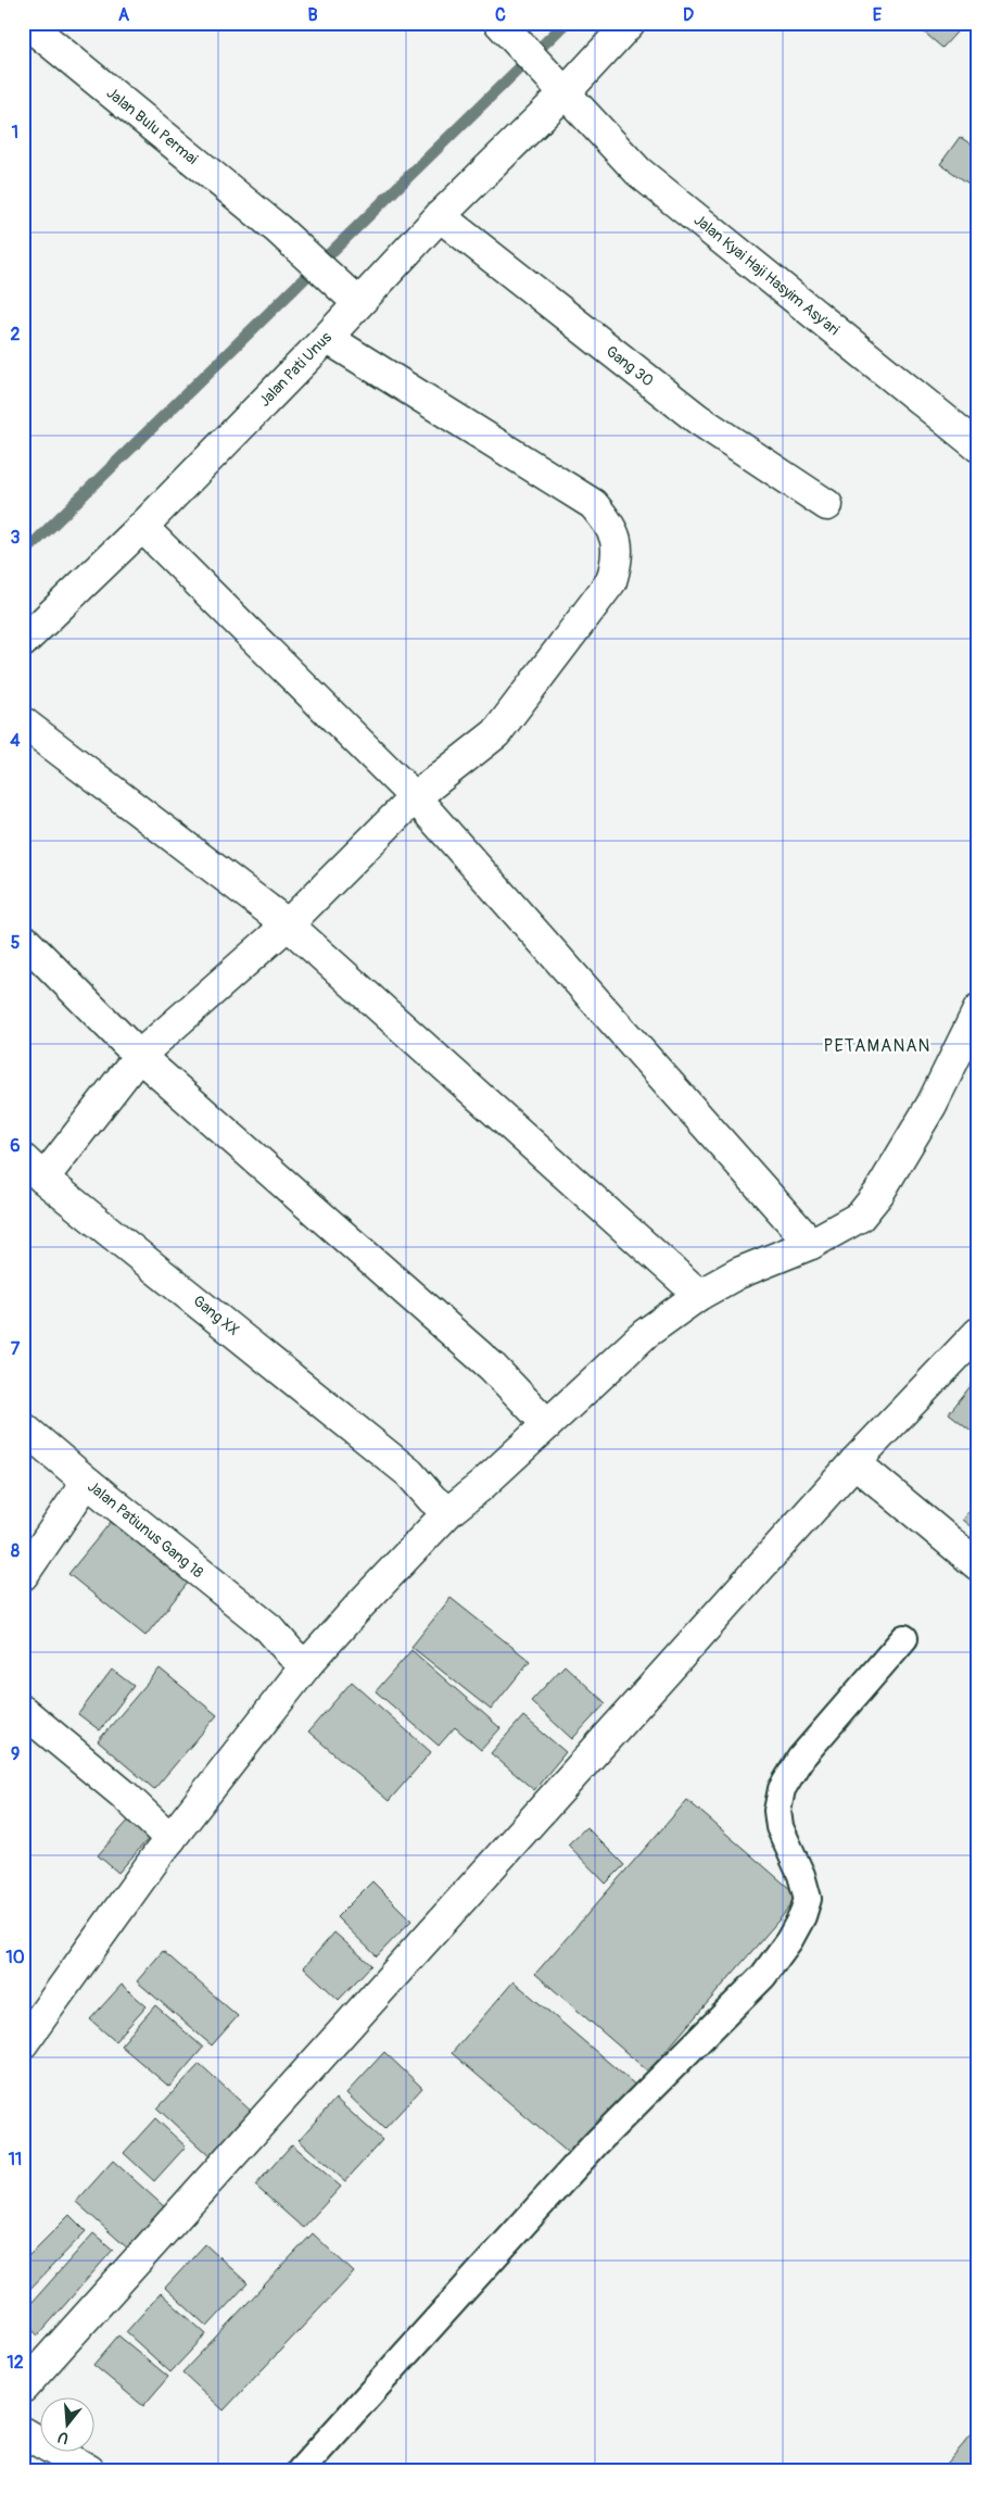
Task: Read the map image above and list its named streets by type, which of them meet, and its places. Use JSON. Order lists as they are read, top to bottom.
{
  "streets": {
    "main road": [
      "Jalan Bulu Permai",
      "Jalan Kyai Haji Hasyim Asy'ari",
      "Gang 30",
      "Jalan Pati Unus",
      "Gang XX",
      "Jalan Patiunus Gang 18"
    ]
  },
  "crossings": [
    ["Jalan Bulu Permai", "Jalan Pati Unus"],
    ["Jalan Kyai Haji Hasyim Asy'ari", "Jalan Pati Unus"],
    ["Gang 30", "Jalan Pati Unus"]
  ],
  "districts": ["PETAMANAN"],
  "north": "bottom",
  "grid": {
    "columns": [
      "A",
      "B",
      "C",
      "D",
      "E"
    ],
    "rows": [
      "1",
      "2",
      "3",
      "4",
      "5",
      "6",
      "7",
      "8",
      "9",
      "10",
      "11",
      "12"
    ]
  }
}
